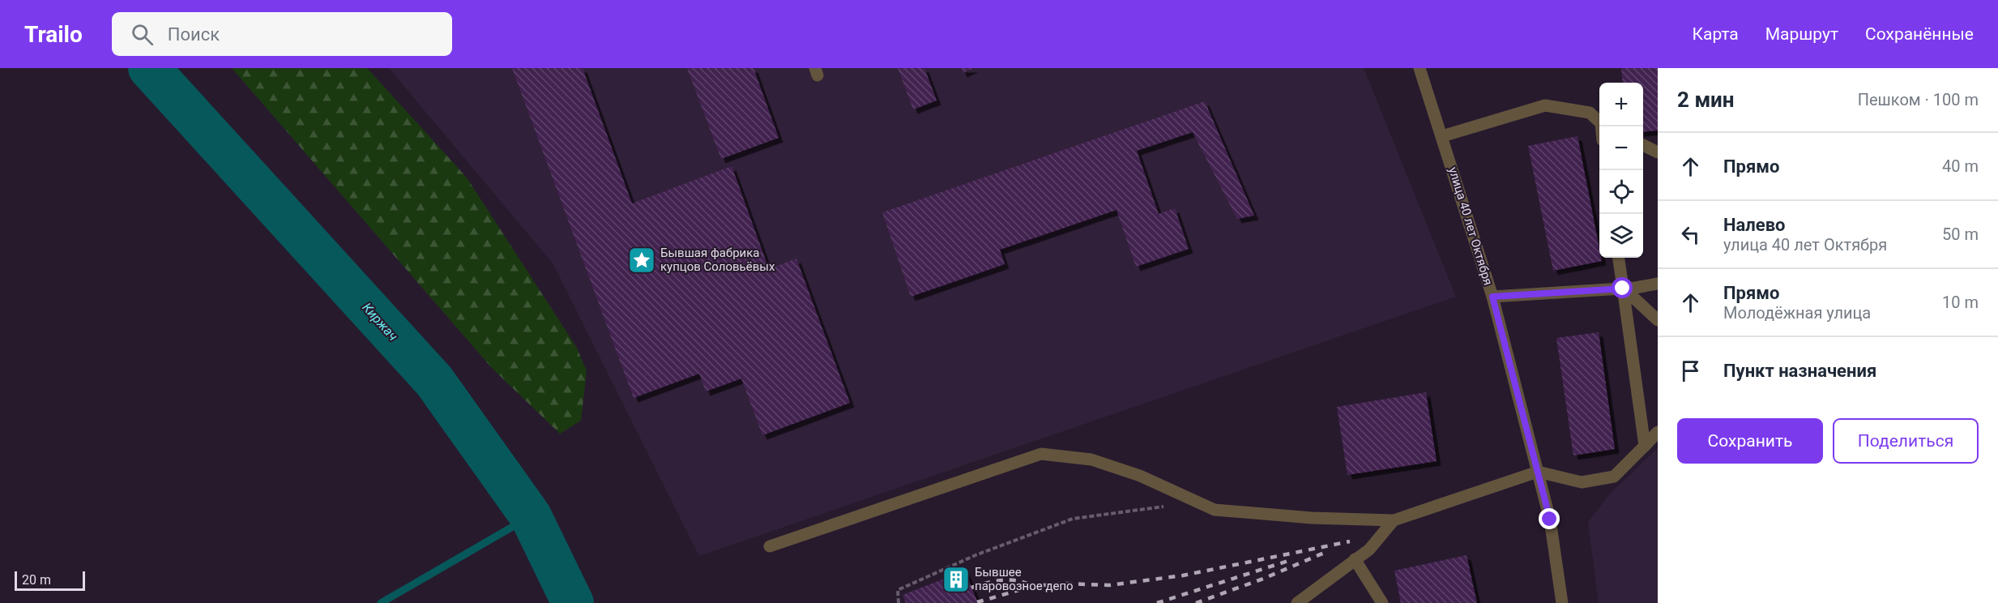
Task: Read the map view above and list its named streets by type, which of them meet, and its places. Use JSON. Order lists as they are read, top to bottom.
{
  "streets": {
    "street": ["улица 40 лет Октября"]
  },
  "water": ["Киржач"],
  "places": {
    "place": ["Бывшая фабрика купцов Соловьёвых"],
    "building": ["Бывшее паровозное депо"]
  },
  "scale_bar": "20 m",
  "page": {
    "header": "Trailo",
    "search": "Поиск",
    "nav": ["Карта", "Маршрут", "Сохранённые"],
    "heading": ["2 мин", "Пешком · 100 m"],
    "map_buttons": ["+", "−"],
    "list": [
      ["Прямо", "40 m"],
      ["Налево", "улица 40 лет Октября", "50 m"],
      ["Прямо", "Молодёжная улица", "10 m"],
      "Пункт назначения"
    ],
    "buttons": ["Сохранить", "Поделиться"],
    "scale": "20 m"
  }
}
